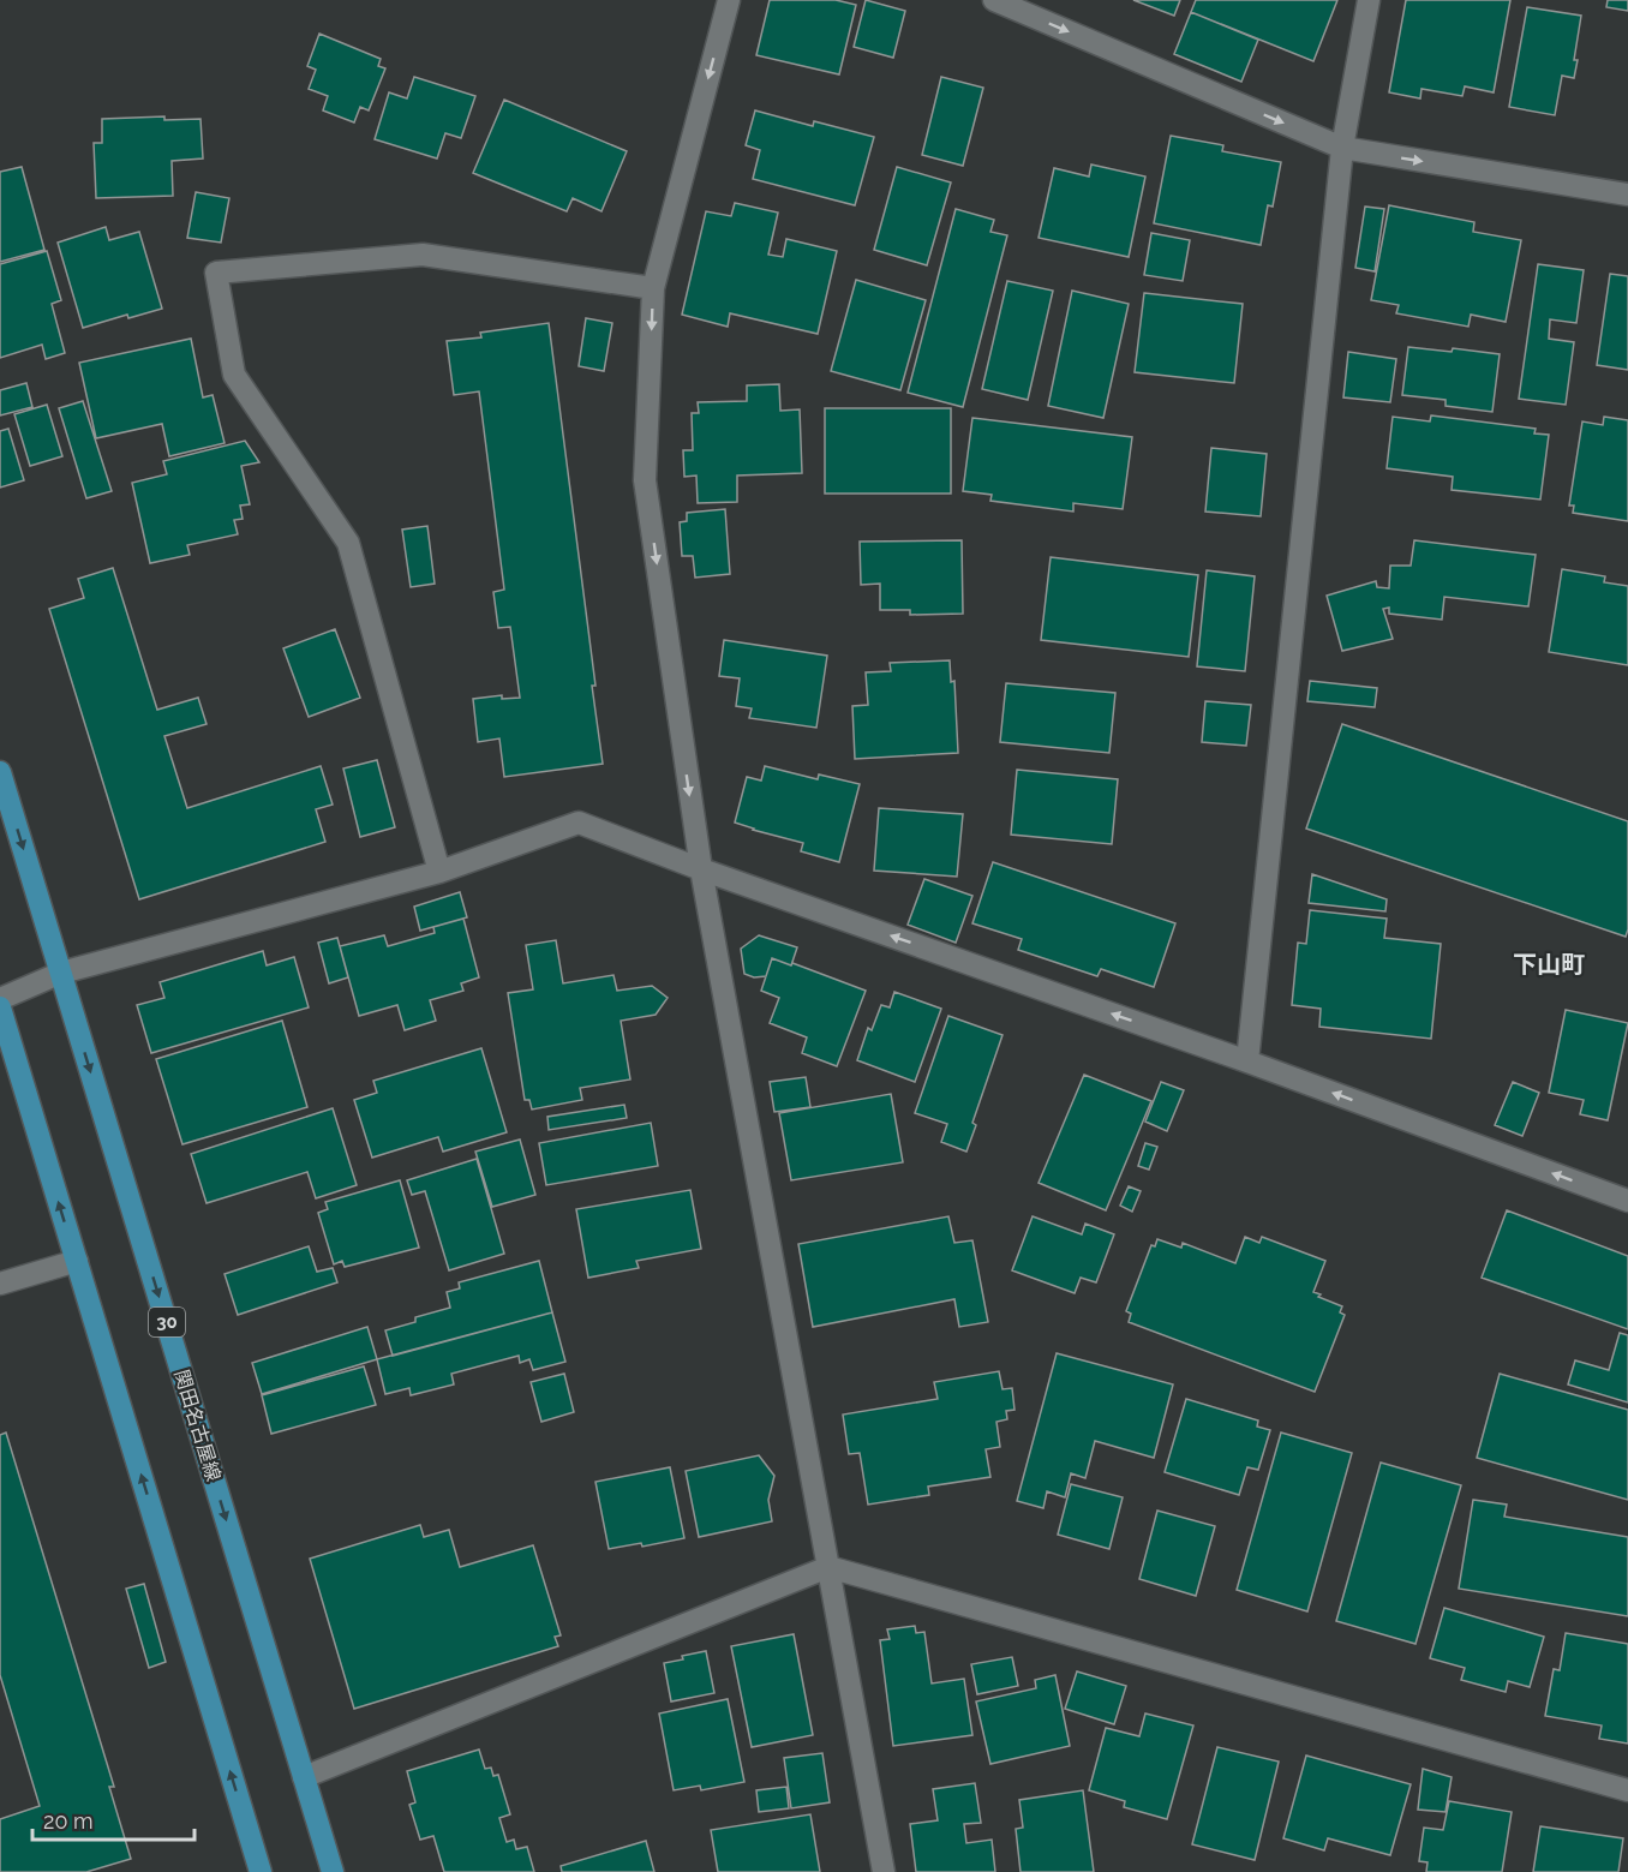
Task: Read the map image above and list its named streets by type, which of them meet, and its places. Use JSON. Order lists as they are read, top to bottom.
{
  "streets": {
    "main road": ["30", "関田名古屋線"]
  },
  "districts": ["下山町"],
  "scale_bar": "20 m"
}
